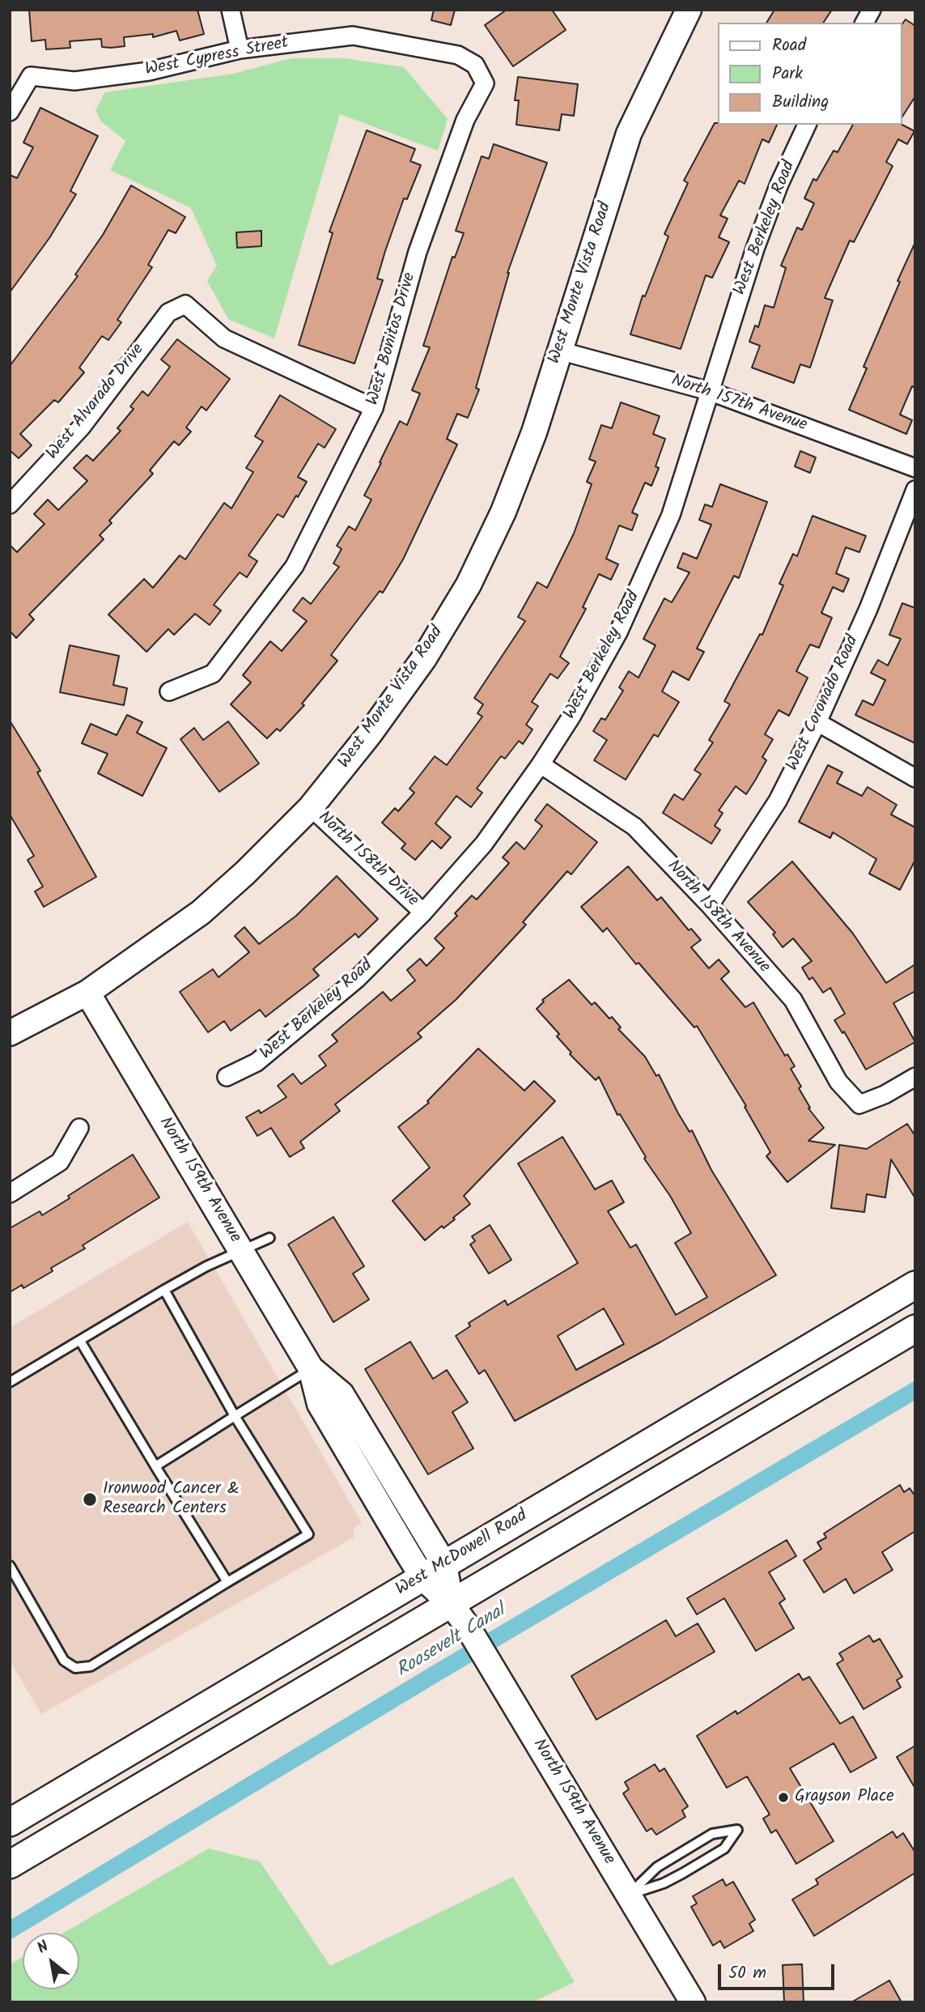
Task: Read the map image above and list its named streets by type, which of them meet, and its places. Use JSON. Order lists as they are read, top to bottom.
{
  "streets": {
    "main road": ["West McDowell Road"],
    "street": [
      "West Cypress Street",
      "West Berkeley Road",
      "West Monte Vista Road",
      "West Bonitos Drive",
      "West Alvarado Drive",
      "North 157th Avenue",
      "West Coronado Road",
      "North 158th Drive",
      "North 158th Avenue",
      "North 159th Avenue"
    ]
  },
  "crossings": [
    ["West Cypress Street", "West Bonitos Drive"],
    ["West Berkeley Road", "North 157th Avenue"],
    ["West Berkeley Road", "North 158th Drive"],
    ["West Berkeley Road", "North 158th Avenue"],
    ["West Monte Vista Road", "North 157th Avenue"],
    ["West Monte Vista Road", "North 158th Drive"],
    ["West Monte Vista Road", "North 159th Avenue"],
    ["West Bonitos Drive", "West Alvarado Drive"],
    ["West Coronado Road", "North 158th Avenue"],
    ["North 159th Avenue", "West McDowell Road"]
  ],
  "water": ["Roosevelt Canal"],
  "places": ["Ironwood Cancer & Research Centers", "Grayson Place"],
  "legend": ["Road", "Park", "Building"],
  "scale_bar": "50 m",
  "north": "top left"
}
